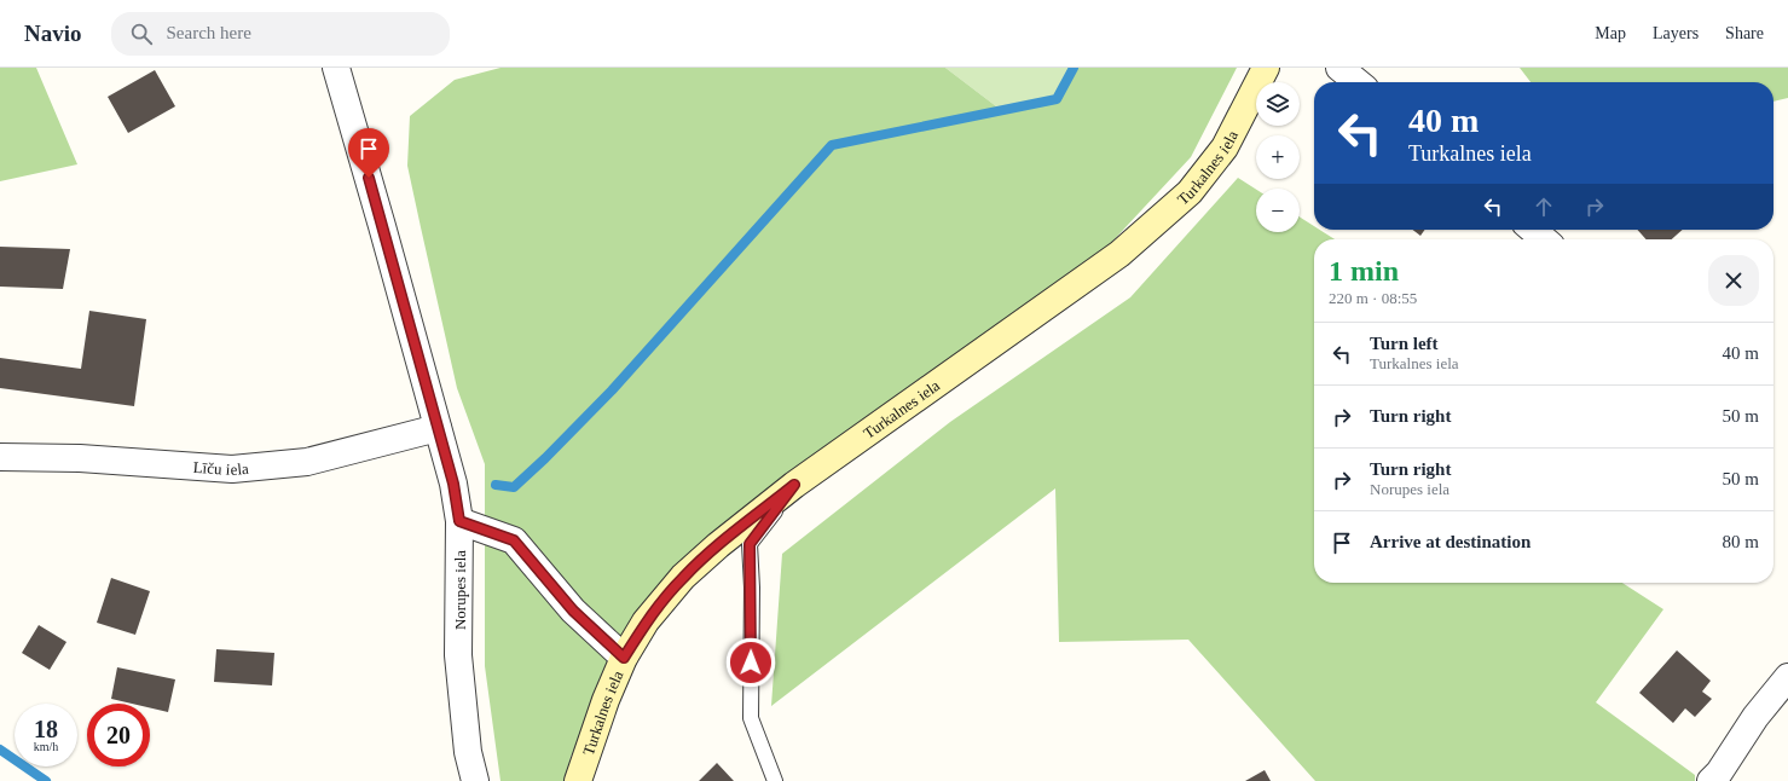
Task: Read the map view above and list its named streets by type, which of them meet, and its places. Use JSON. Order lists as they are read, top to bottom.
{
  "streets": {
    "main road": ["Turkalnes iela"],
    "street": ["Līču iela", "Norupes iela"]
  },
  "crossings": [
    ["Līču iela", "Norupes iela"]
  ],
  "page": {
    "header": "Navio",
    "search": "Search here",
    "nav": ["Map", "Layers", "Share"],
    "map_buttons": ["+", "−"],
    "turn": ["40 m", "Turkalnes iela"],
    "heading": ["1 min", "220 m · 08:55"],
    "list": [
      {
        "name": "Turn left",
        "note": "Turkalnes iela",
        "value": "40 m"
      },
      {
        "name": "Turn right",
        "value": "50 m"
      },
      {
        "name": "Turn right",
        "note": "Norupes iela",
        "value": "50 m"
      },
      {
        "name": "Arrive at destination",
        "value": "80 m"
      }
    ],
    "speed": "18 km/h",
    "limit": "20"
  }
}
